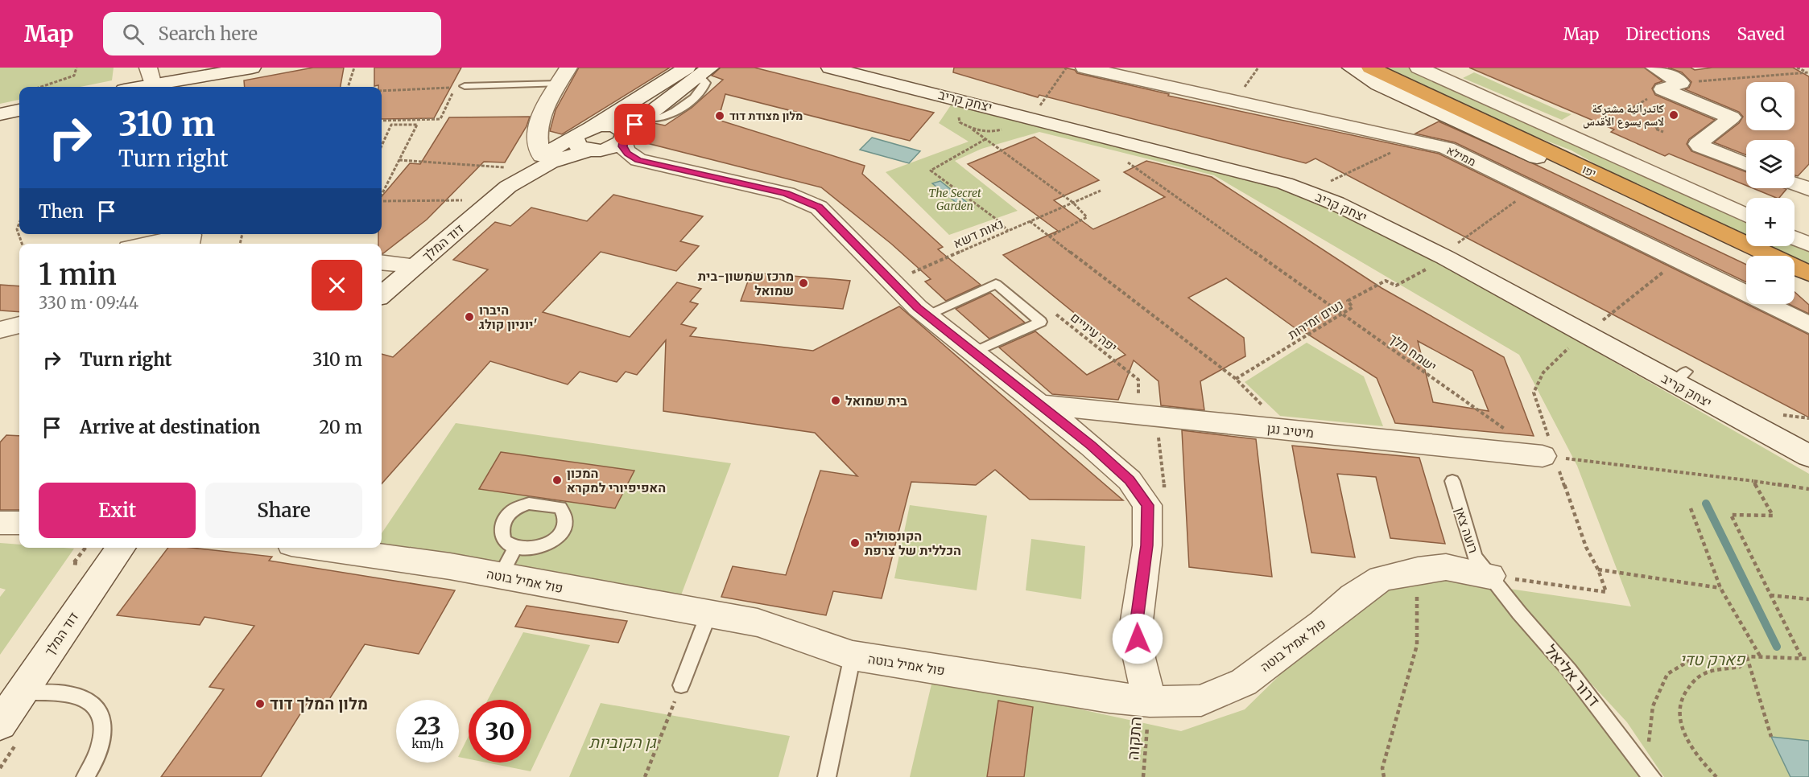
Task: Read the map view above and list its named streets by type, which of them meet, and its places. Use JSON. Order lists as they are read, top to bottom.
{
  "streets": {
    "highway": ["יפו"],
    "street": [
      "יצחק קריב",
      "ממילא",
      "דוד המלך",
      "מיטיב נגן",
      "פול אמיל בוטה"
    ],
    "lane": ["רועה צאן", "דרור אליאל"],
    "path": [
      "נאות דשא",
      "נעים זמירות",
      "יפה עיניים",
      "ישמח מלך",
      "התקוה"
    ]
  },
  "crossings": [
    ["נעים זמירות", "ישמח מלך"],
    ["יפה עיניים", "מיטיב נגן"],
    ["ישמח מלך", "מיטיב נגן"],
    ["רועה צאן", "פול אמיל בוטה"],
    ["רועה צאן", "דרור אליאל"],
    ["פול אמיל בוטה", "דרור אליאל"],
    ["פול אמיל בוטה", "התקוה"]
  ],
  "parks": ["The Secret Garden", "פארק טדי", "גן הקוביות"],
  "places": [
    "كاتدرائية مشتركة لاسم يسوع الأقدس",
    "מלון מצודת דוד",
    "מרכז שמשון-בית שמואל",
    "היברו יוניון קולג'",
    "בית שמואל",
    "המכון האפיפיורי למקרא",
    "הקונסוליה הכללית של צרפת",
    "מלון המלך דוד"
  ],
  "page": {
    "header": "Map",
    "search": "Search here",
    "nav": ["Map", "Directions", "Saved"],
    "map_buttons": ["+", "−"],
    "turn": ["310 m", "Turn right"],
    "then": "Then",
    "heading": ["1 min", "330 m · 09:44"],
    "list": [
      {
        "name": "Turn right",
        "value": "310 m"
      },
      {
        "name": "Arrive at destination",
        "value": "20 m"
      }
    ],
    "buttons": ["Exit", "Share"],
    "speed": "23 km/h",
    "limit": "30"
  }
}
